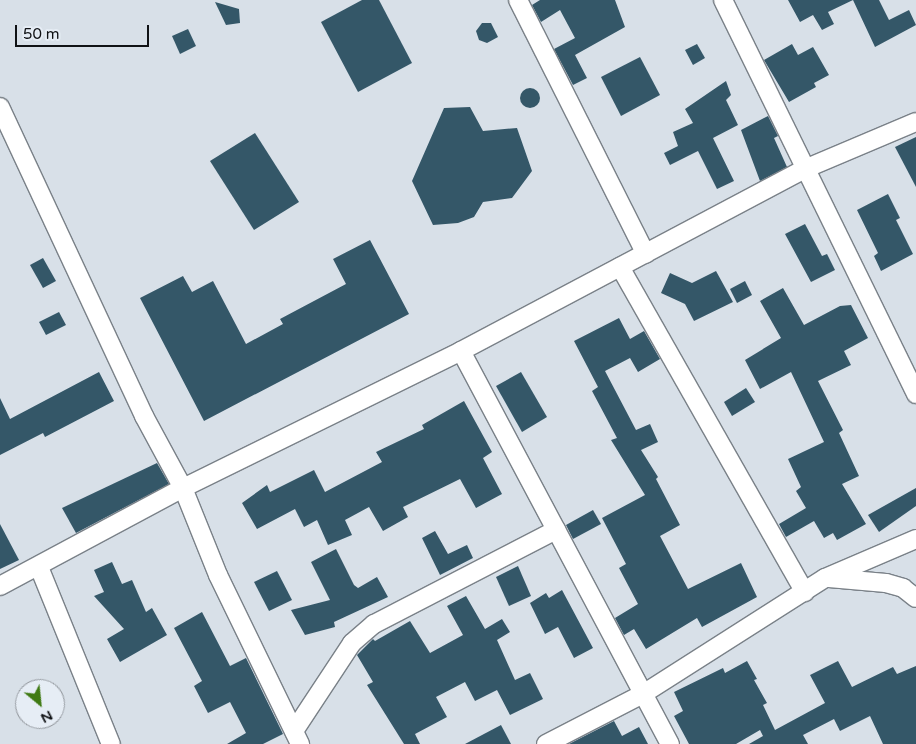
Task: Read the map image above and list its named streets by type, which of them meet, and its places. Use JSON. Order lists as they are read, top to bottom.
{
  "scale_bar": "50 m",
  "north": "bottom right"
}
